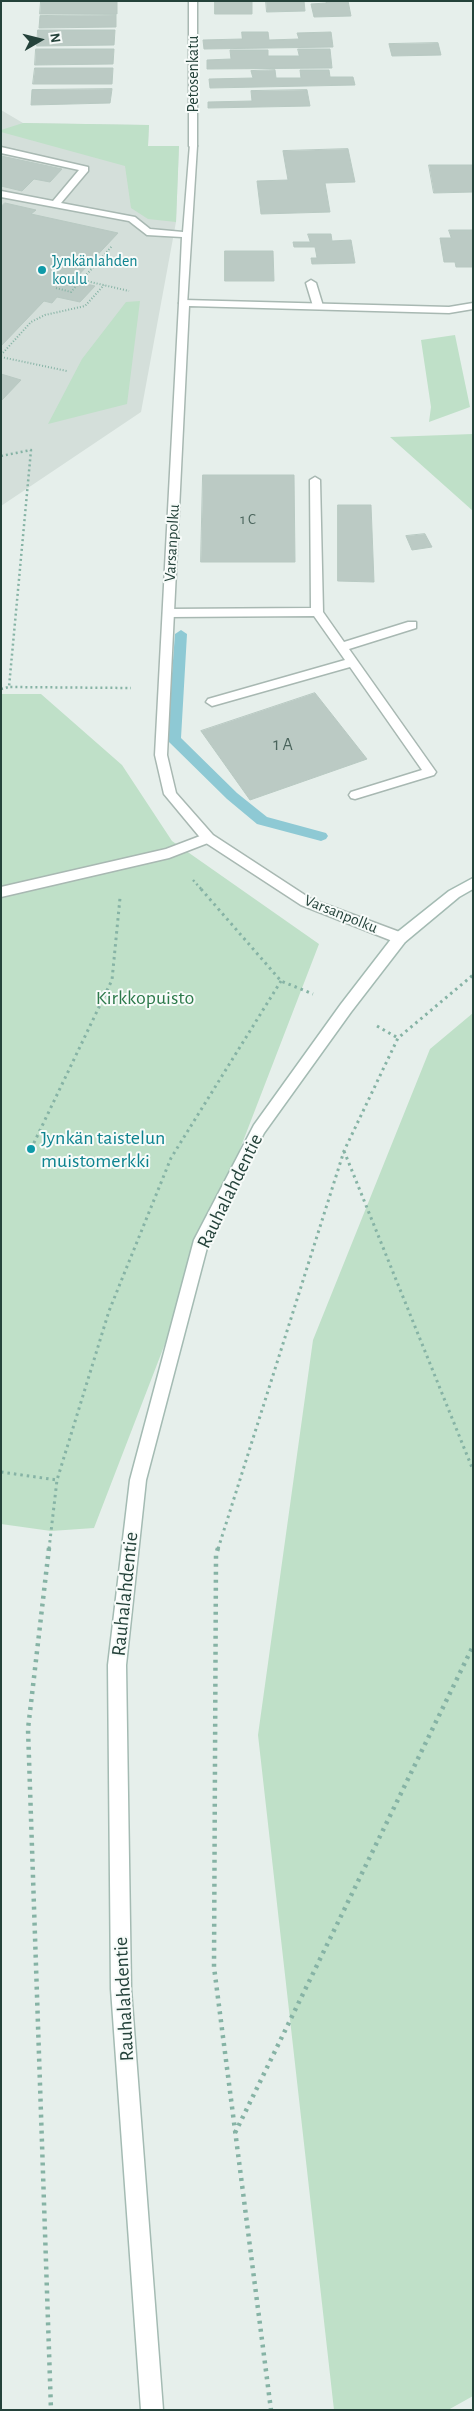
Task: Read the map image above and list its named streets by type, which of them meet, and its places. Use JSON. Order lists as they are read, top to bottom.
{
  "streets": {
    "street": ["Petosenkatu", "Varsanpolku", "Rauhalahdentie"]
  },
  "crossings": [
    ["Petosenkatu", "Varsanpolku"],
    ["Varsanpolku", "Rauhalahdentie"]
  ],
  "parks": ["Kirkkopuisto"],
  "places": ["Jynkänlahden koulu", "Jynkän taistelun muistomerkki"],
  "house_numbers": ["1 C", "1 A"],
  "north": "right"
}
